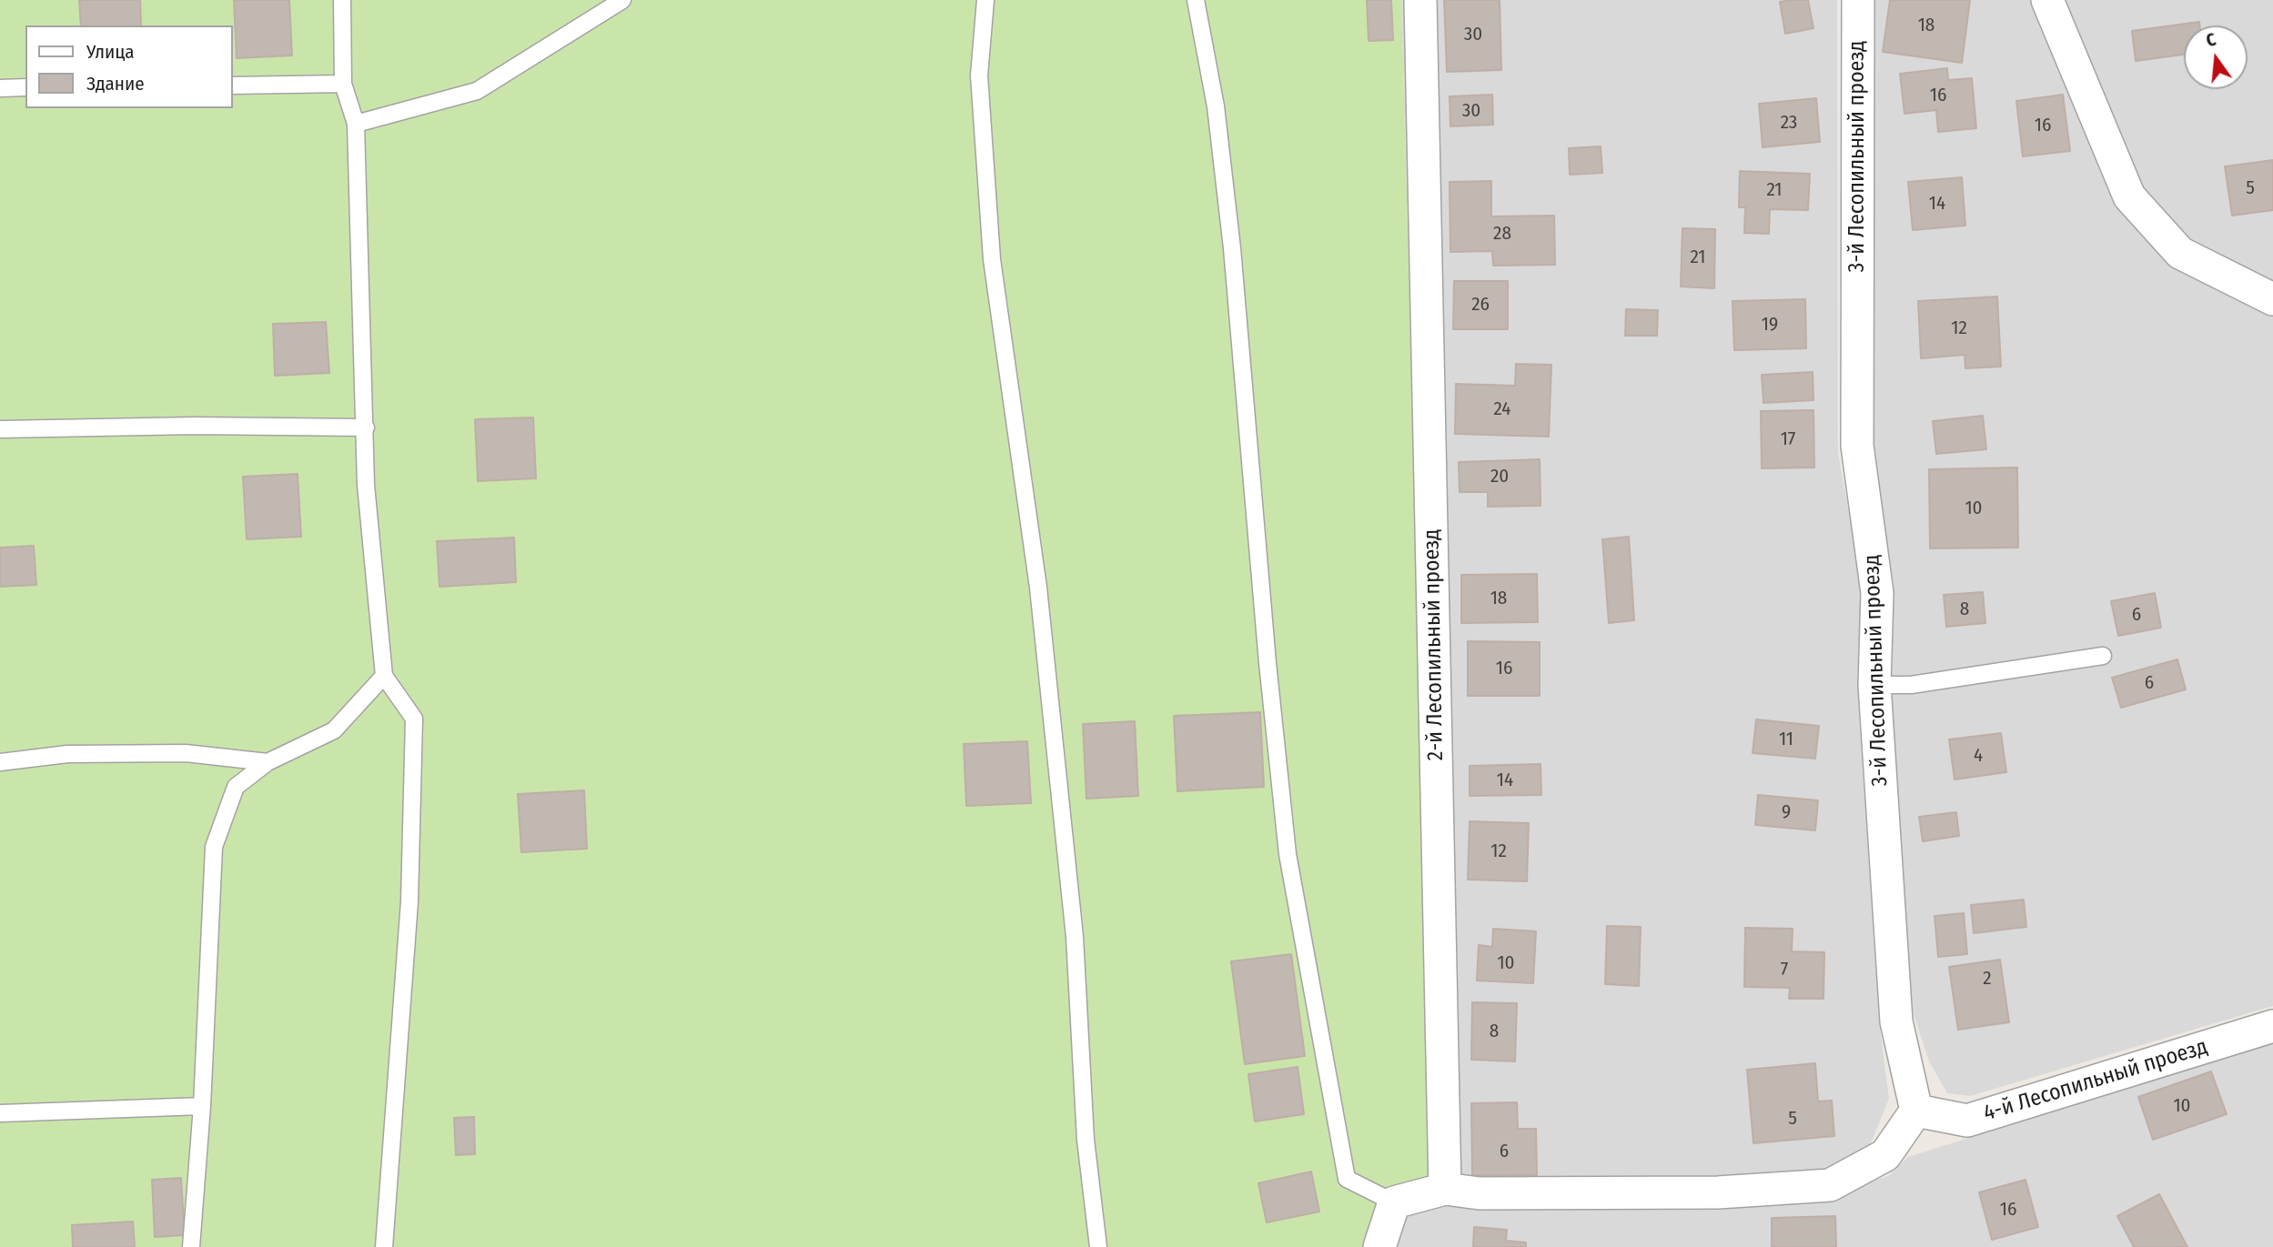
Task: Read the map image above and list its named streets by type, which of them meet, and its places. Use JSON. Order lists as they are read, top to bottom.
{
  "streets": {
    "street": ["3-й Лесопильный проезд", "2-й Лесопильный проезд", "4-й Лесопильный проезд"]
  },
  "crossings": [
    ["3-й Лесопильный проезд", "4-й Лесопильный проезд"]
  ],
  "house_numbers": [
    "18",
    "30",
    "16",
    "30",
    "23",
    "16",
    "5",
    "21",
    "14",
    "28",
    "21",
    "26",
    "19",
    "12",
    "24",
    "17",
    "20",
    "10",
    "18",
    "8",
    "6",
    "16",
    "6",
    "11",
    "4",
    "14",
    "9",
    "12",
    "10",
    "7",
    "2",
    "8",
    "10",
    "5",
    "6",
    "16"
  ],
  "legend": ["Улица", "Здание"],
  "north": "top"
}
